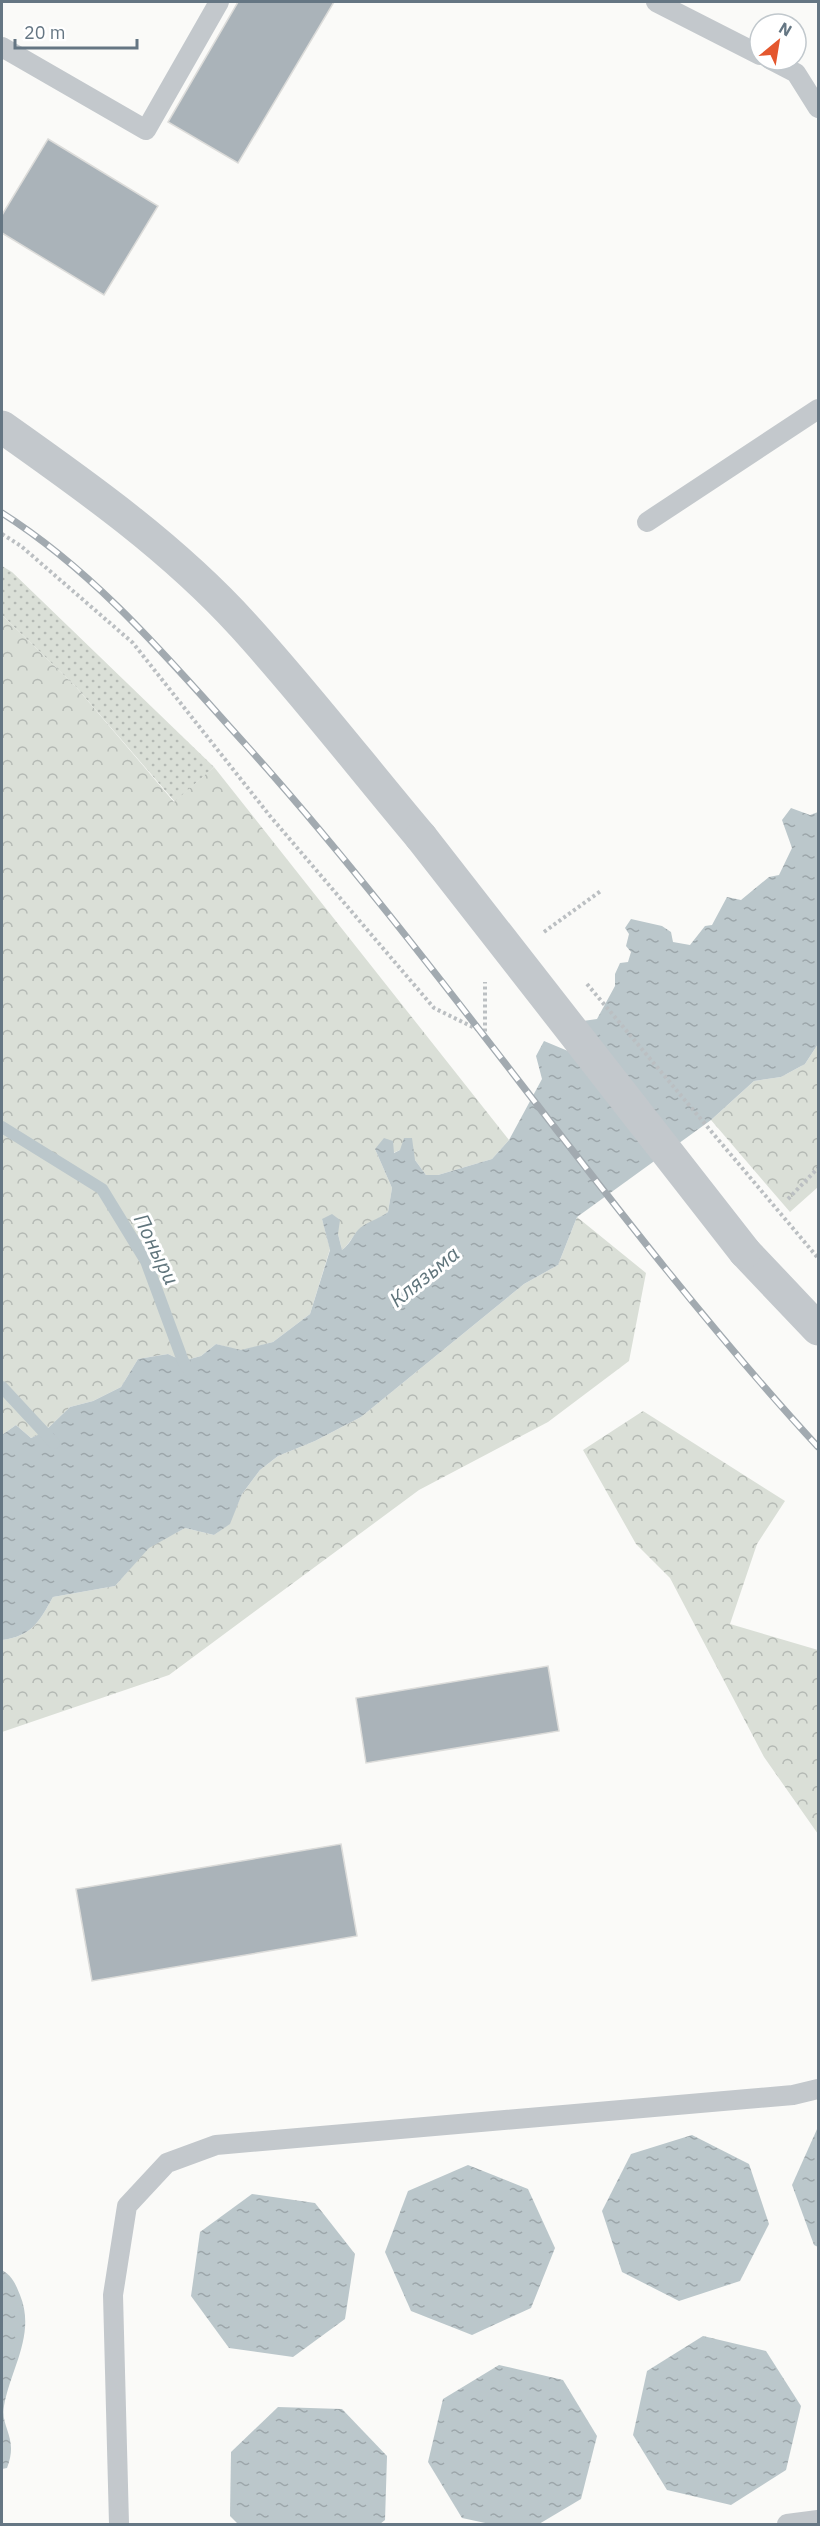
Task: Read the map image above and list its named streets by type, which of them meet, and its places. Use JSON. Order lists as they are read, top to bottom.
{
  "water": ["Поныри", "Клязьма"],
  "scale_bar": "20 m",
  "north": "top right"
}
